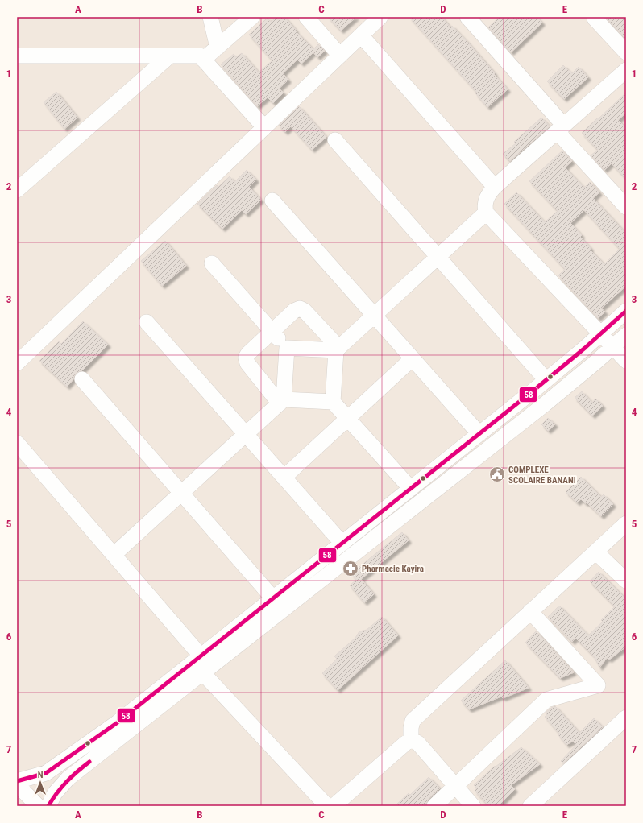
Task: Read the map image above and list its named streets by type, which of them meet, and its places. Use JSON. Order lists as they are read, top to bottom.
{
  "places": {
    "public building": ["COMPLEXE SCOLAIRE BANANI"],
    "pharmacy": ["Pharmacie Kayira"]
  },
  "lines": ["transit line 58"],
  "north": "top",
  "grid": {
    "columns": [
      "A",
      "B",
      "C",
      "D",
      "E"
    ],
    "rows": [
      "1",
      "2",
      "3",
      "4",
      "5",
      "6",
      "7"
    ]
  }
}
